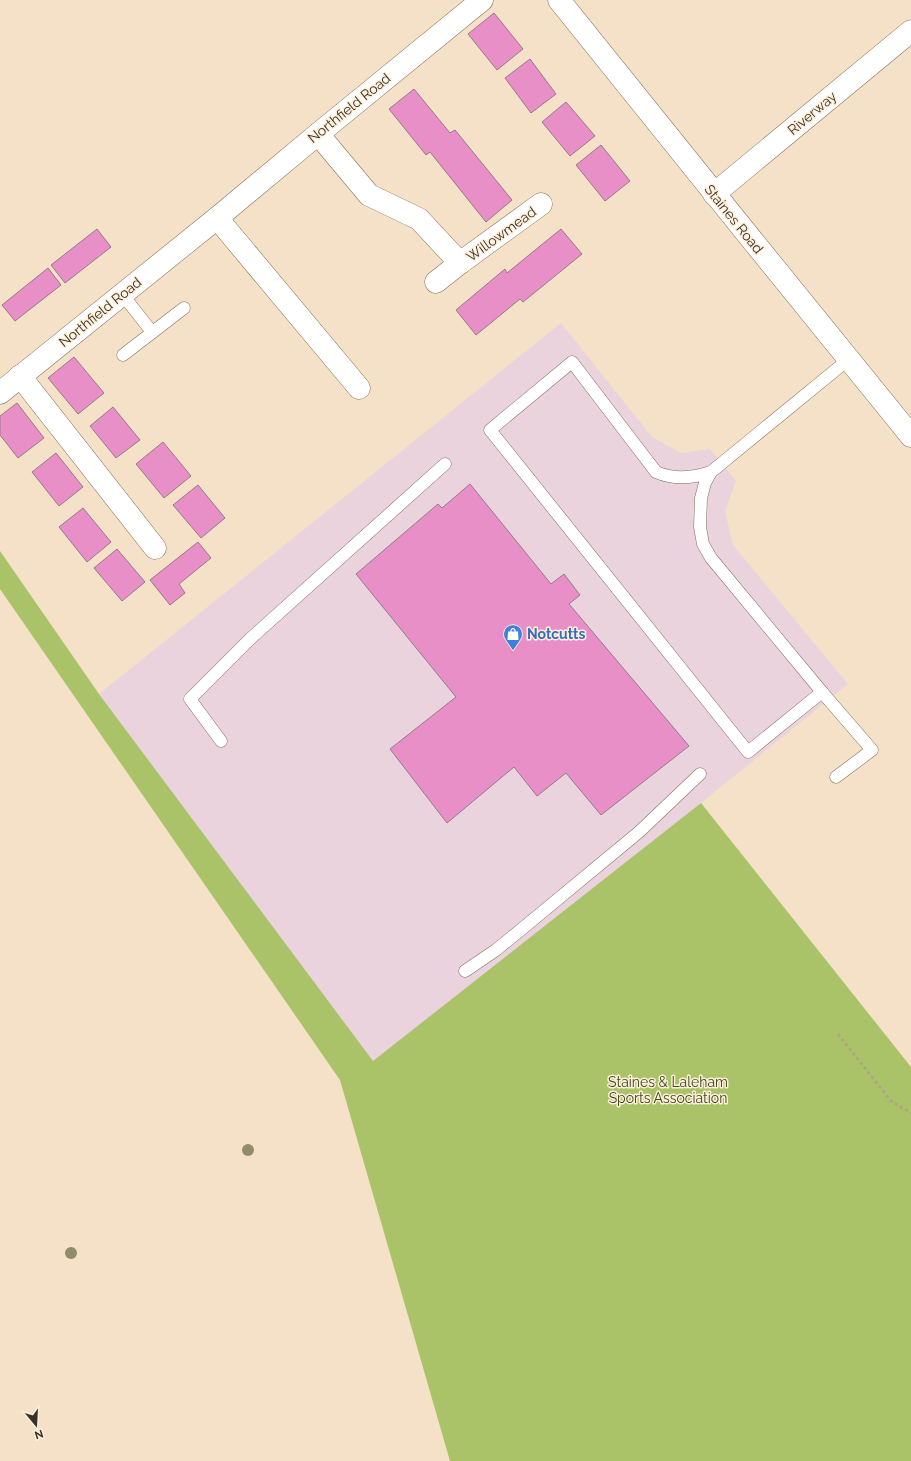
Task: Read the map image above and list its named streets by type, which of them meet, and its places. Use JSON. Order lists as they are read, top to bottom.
{
  "streets": {
    "street": [
      "Northfield Road",
      "Riverway",
      "Staines Road",
      "Willowmead"
    ]
  },
  "crossings": [
    ["Northfield Road", "Willowmead"],
    ["Riverway", "Staines Road"]
  ],
  "parks": ["Staines & Laleham Sports Association"],
  "places": {
    "shop": ["Notcutts"]
  },
  "north": "bottom"
}
